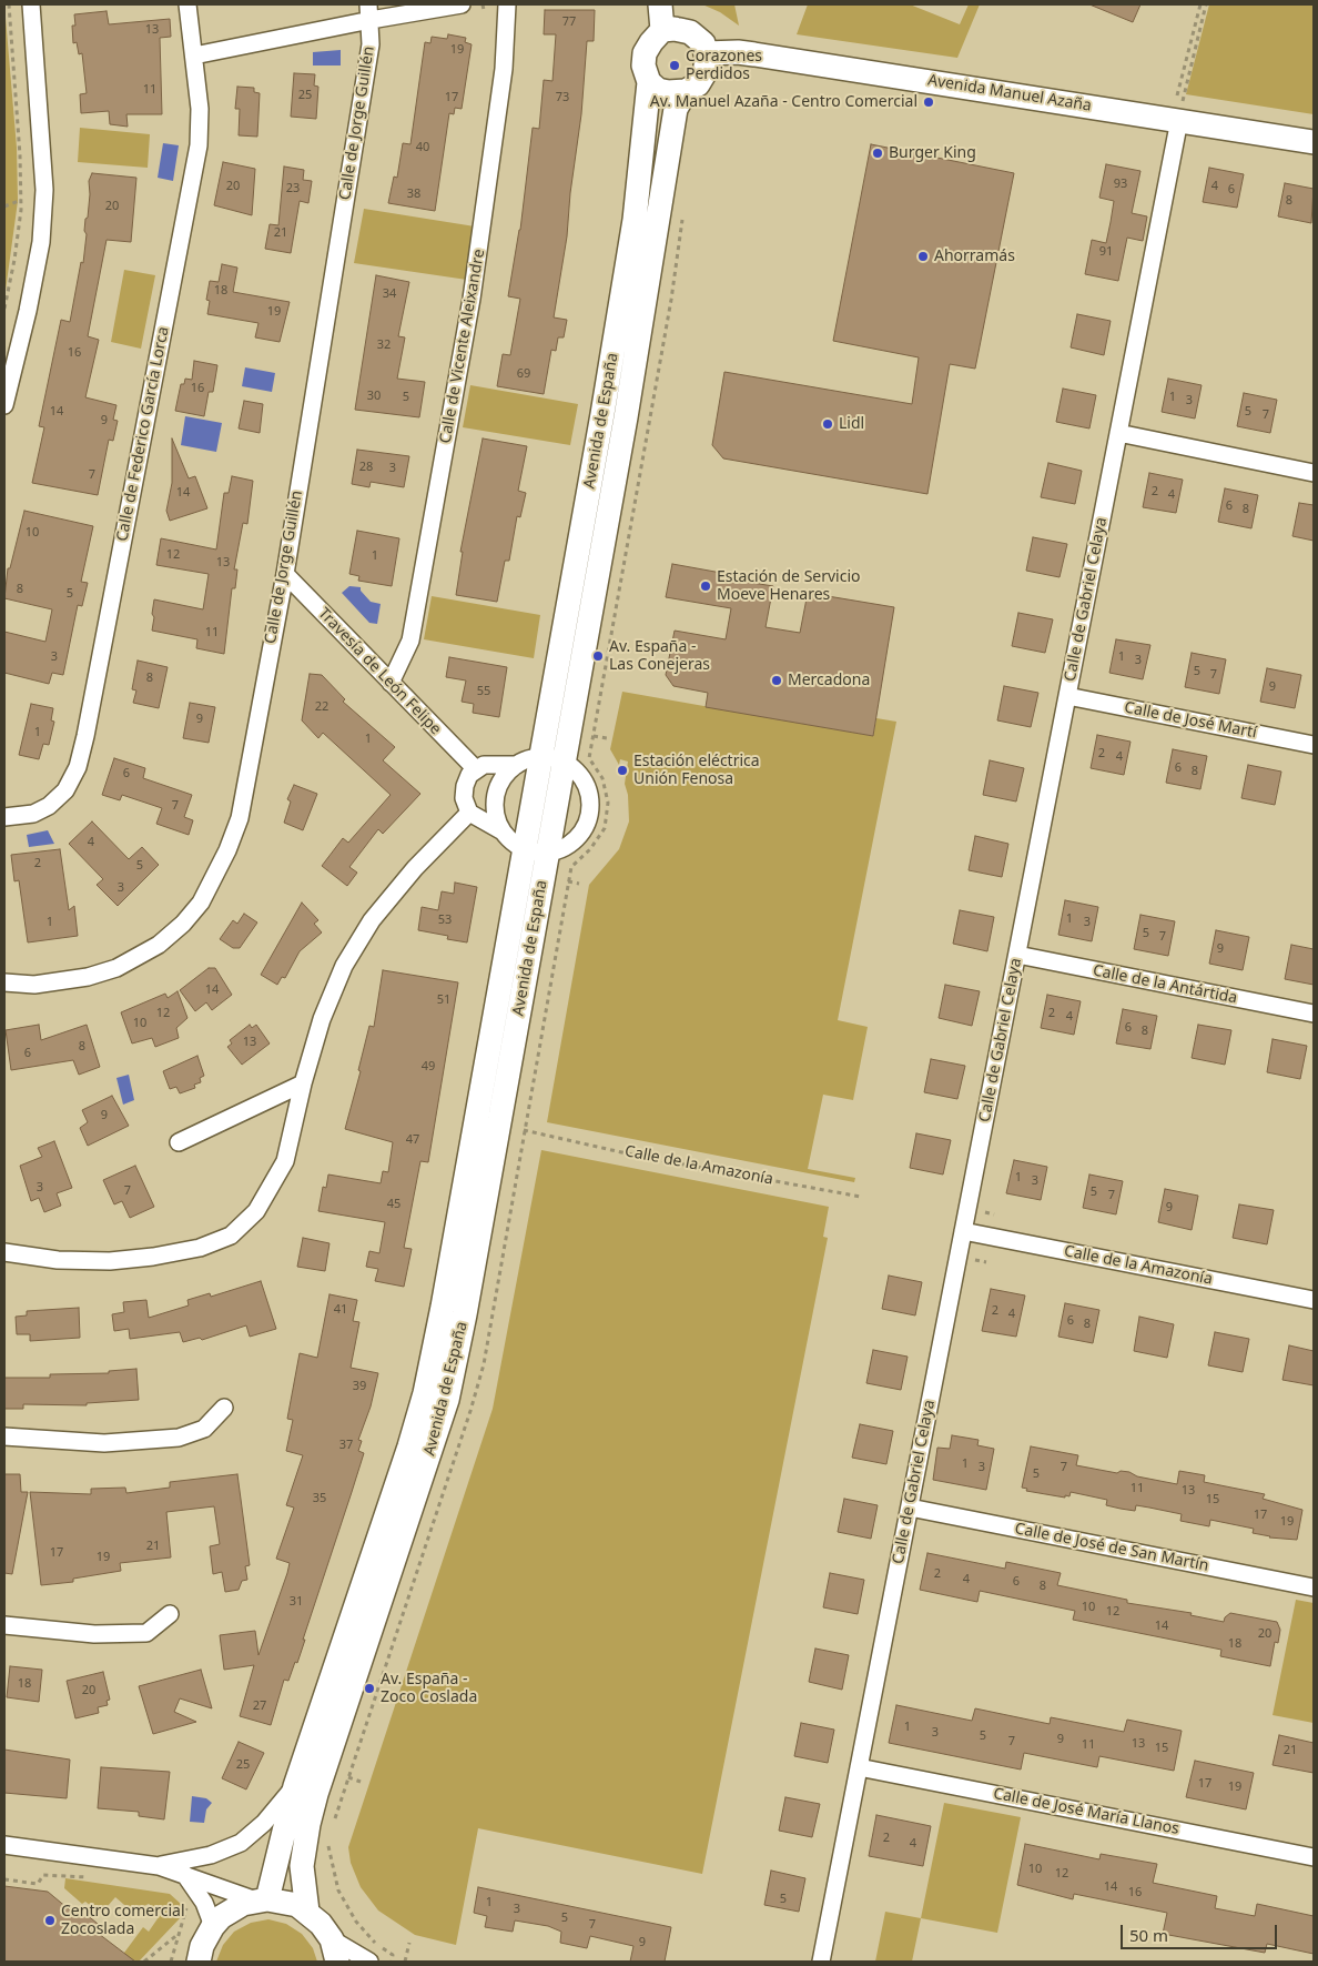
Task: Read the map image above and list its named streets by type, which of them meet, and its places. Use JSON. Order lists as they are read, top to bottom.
{
  "streets": {
    "street": [
      "Avenida Manuel Azaña",
      "Calle de Jorge Guillén",
      "Calle de Vicente Aleixandre",
      "Avenida de España",
      "Calle de Federico García Lorca",
      "Calle de Gabriel Celaya",
      "Travesía de León Felipe",
      "Calle de José Martí",
      "Calle de la Antártida",
      "Calle de la Amazonía",
      "Calle de José de San Martín",
      "Calle de José María Llanos"
    ]
  },
  "crossings": [
    ["Avenida Manuel Azaña", "Avenida de España"],
    ["Avenida Manuel Azaña", "Calle de Gabriel Celaya"],
    ["Calle de Jorge Guillén", "Travesía de León Felipe"],
    ["Calle de Vicente Aleixandre", "Travesía de León Felipe"],
    ["Calle de Gabriel Celaya", "Calle de José Martí"],
    ["Calle de Gabriel Celaya", "Calle de la Antártida"],
    ["Calle de Gabriel Celaya", "Calle de la Amazonía"],
    ["Calle de Gabriel Celaya", "Calle de José de San Martín"],
    ["Calle de Gabriel Celaya", "Calle de José María Llanos"]
  ],
  "places": [
    "Corazones Perdidos",
    "Av. Manuel Azaña - Centro Comercial",
    "Burger King",
    "Ahorramás",
    "Lidl",
    "Estación de Servicio Moeve Henares",
    "Av. España - Las Conejeras",
    "Mercadona",
    "Estación eléctrica Unión Fenosa",
    "Av. España - Zoco Coslada",
    "Centro comercial Zocoslada"
  ],
  "house_numbers": [
    "77",
    "13",
    "19",
    "11",
    "25",
    "17",
    "73",
    "40",
    "93",
    "20",
    "4",
    "23",
    "6",
    "38",
    "8",
    "20",
    "21",
    "91",
    "18",
    "34",
    "19",
    "32",
    "16",
    "69",
    "16",
    "30",
    "5",
    "1",
    "3",
    "14",
    "5",
    "7",
    "9",
    "28",
    "3",
    "7",
    "2",
    "14",
    "4",
    "6",
    "8",
    "10",
    "12",
    "1",
    "13",
    "8",
    "5",
    "11",
    "3",
    "1",
    "3",
    "5",
    "7",
    "8",
    "9",
    "55",
    "22",
    "9",
    "1",
    "1",
    "2",
    "4",
    "6",
    "8",
    "6",
    "7",
    "4",
    "2",
    "5",
    "3",
    "1",
    "53",
    "1",
    "3",
    "5",
    "7",
    "9",
    "14",
    "51",
    "12",
    "2",
    "4",
    "10",
    "6",
    "8",
    "13",
    "8",
    "6",
    "49",
    "9",
    "47",
    "1",
    "3",
    "3",
    "7",
    "5",
    "7",
    "45",
    "9",
    "41",
    "2",
    "4",
    "6",
    "8",
    "39",
    "37",
    "1",
    "3",
    "7",
    "5",
    "11",
    "13",
    "35",
    "15",
    "17",
    "19",
    "21",
    "17",
    "19",
    "2",
    "4",
    "6",
    "8",
    "31",
    "10",
    "12",
    "14",
    "20",
    "18",
    "18",
    "20",
    "27",
    "1",
    "3",
    "5",
    "9",
    "7",
    "13",
    "11",
    "15",
    "21",
    "25",
    "17",
    "19",
    "2",
    "4",
    "10",
    "12",
    "14",
    "16",
    "5",
    "1",
    "3",
    "5",
    "7",
    "9"
  ],
  "scale_bar": "50 m"
}
